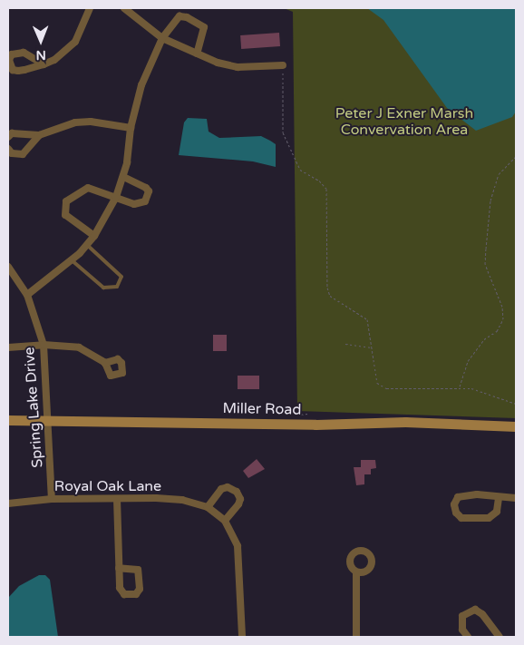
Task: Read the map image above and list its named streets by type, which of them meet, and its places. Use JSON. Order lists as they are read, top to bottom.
{
  "streets": {
    "street": ["Spring Lake Drive", "Miller Road", "Royal Oak Lane"]
  },
  "crossings": [
    ["Spring Lake Drive", "Miller Road"],
    ["Spring Lake Drive", "Royal Oak Lane"]
  ],
  "parks": ["Peter J Exner Marsh Convervation Area"],
  "north": "bottom"
}
